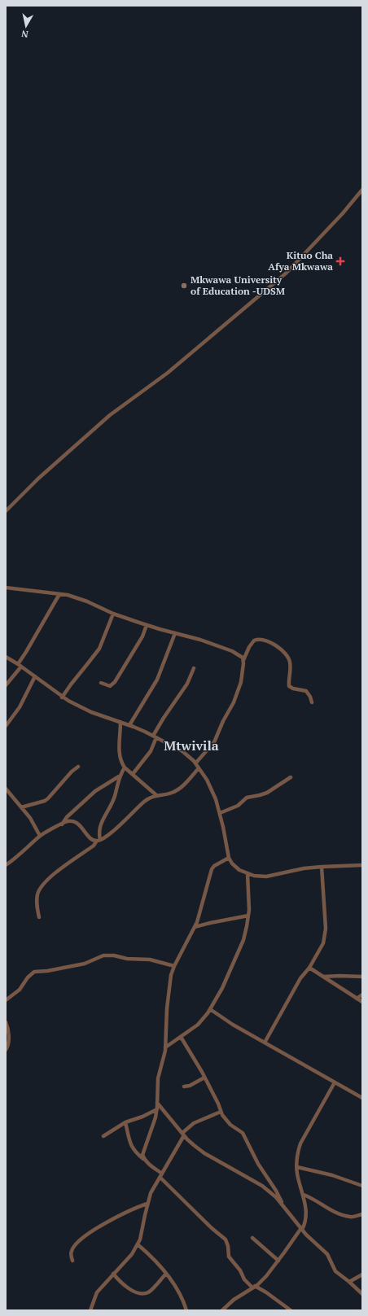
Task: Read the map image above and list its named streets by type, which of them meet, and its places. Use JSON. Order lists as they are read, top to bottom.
{
  "districts": ["Mtwivila"],
  "places": {
    "health": ["Kituo Cha Afya Mkwawa"],
    "other": ["Mkwawa University of Education -UDSM"]
  },
  "north": "bottom"
}
